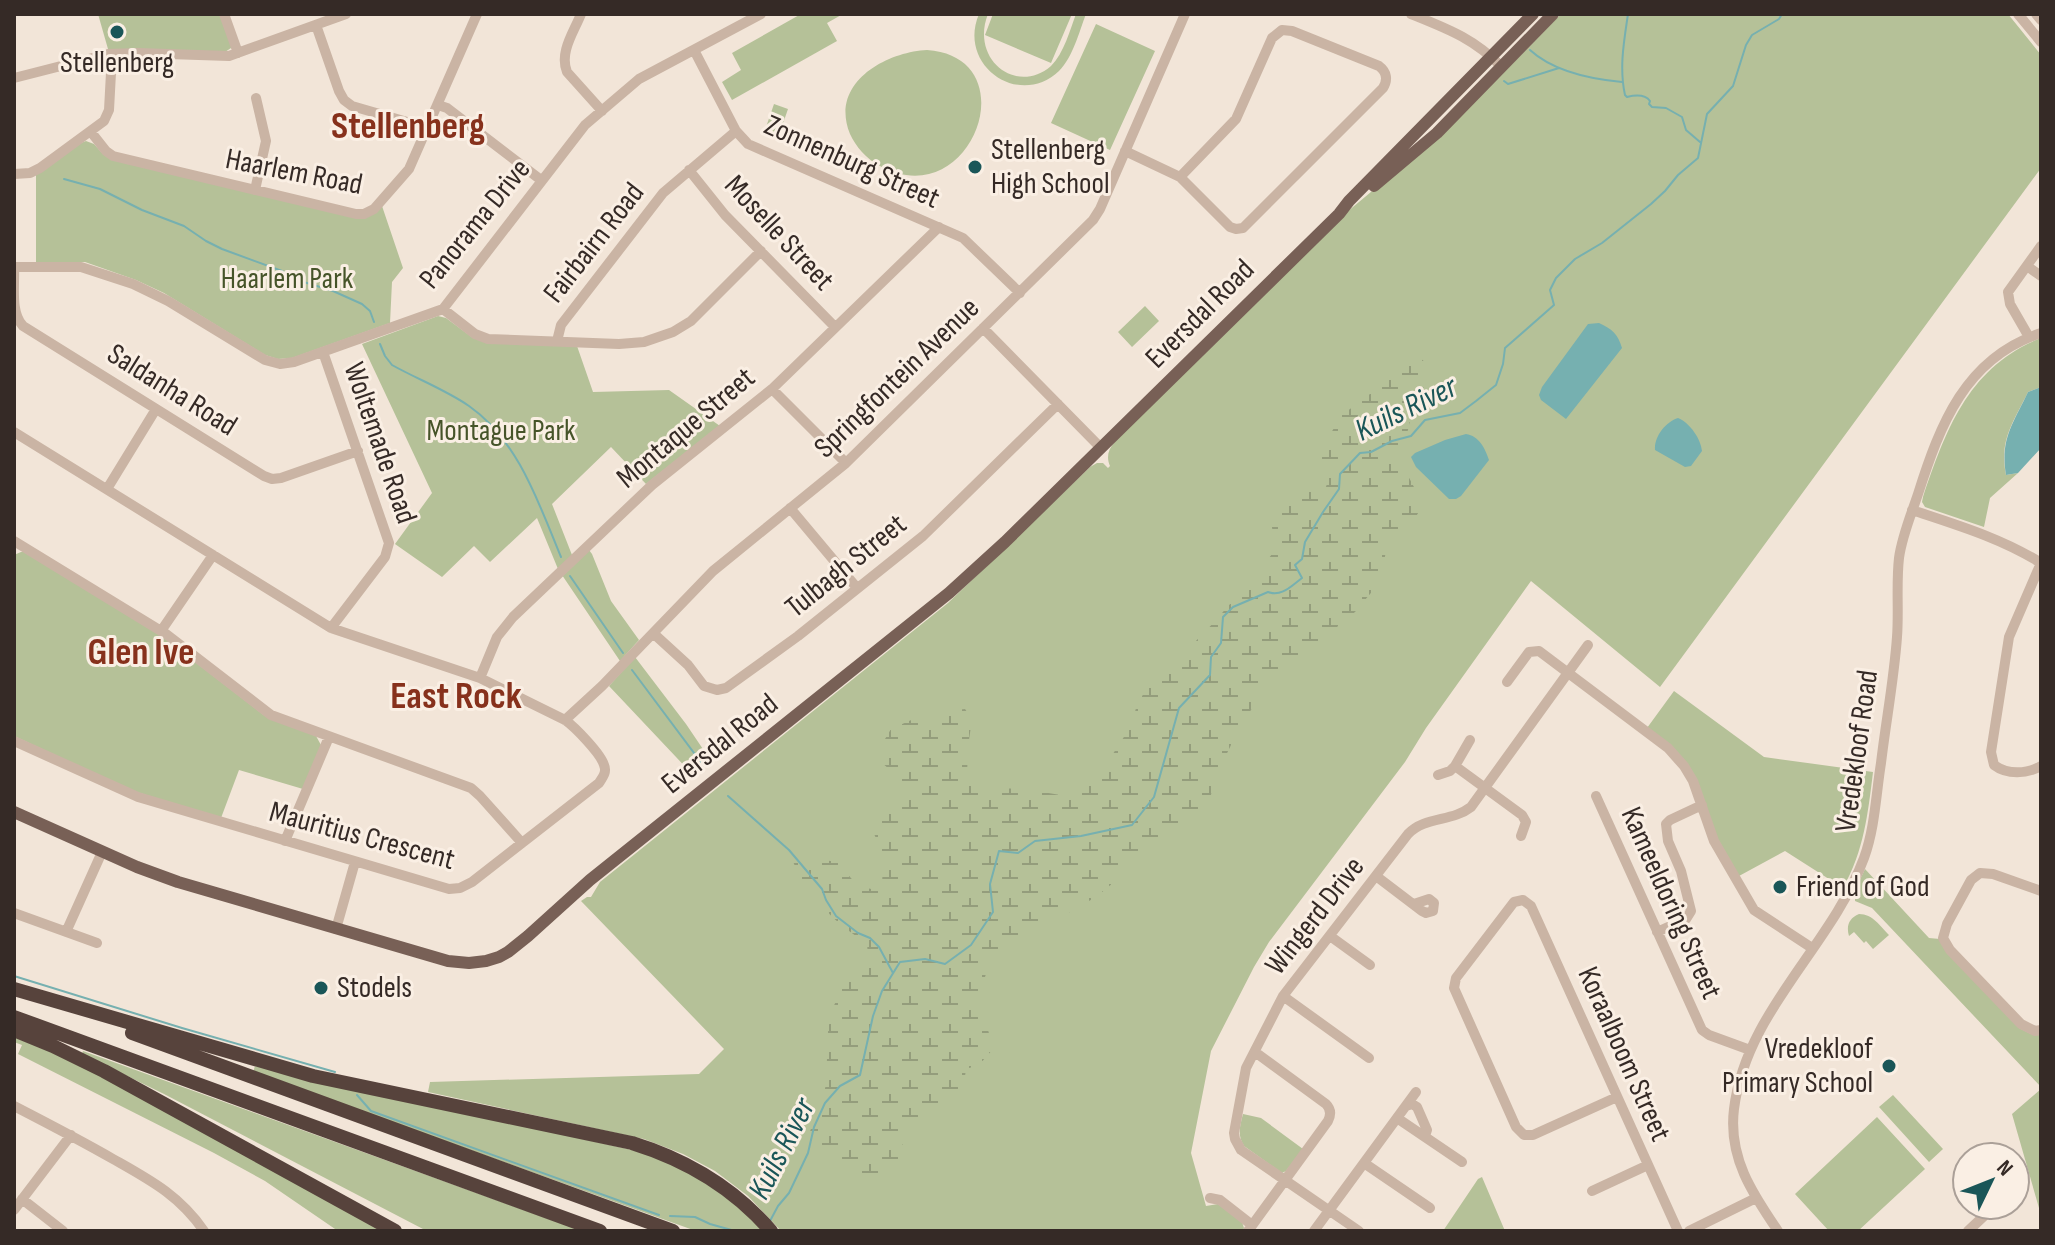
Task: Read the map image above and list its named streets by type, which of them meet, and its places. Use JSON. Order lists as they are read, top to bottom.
{
  "streets": {
    "main road": ["Eversdal Road"],
    "street": [
      "Zonnenburg Street",
      "Haarlem Road",
      "Panorama Drive",
      "Moselle Street",
      "Fairbairn Road",
      "Springfontein Avenue",
      "Saldanha Road",
      "Montaque Street",
      "Woltemade Road",
      "Tulbagh Street",
      "Vredekloof Road",
      "Mauritius Crescent",
      "Kameeldoring Street",
      "Wingerd Drive",
      "Koraalboom Street"
    ]
  },
  "crossings": [
    ["Zonnenburg Street", "Panorama Drive"],
    ["Zonnenburg Street", "Fairbairn Road"],
    ["Zonnenburg Street", "Springfontein Avenue"],
    ["Zonnenburg Street", "Montaque Street"],
    ["Panorama Drive", "Fairbairn Road"],
    ["Panorama Drive", "Saldanha Road"],
    ["Panorama Drive", "Woltemade Road"],
    ["Moselle Street", "Fairbairn Road"],
    ["Moselle Street", "Montaque Street"],
    ["Springfontein Avenue", "Tulbagh Street"],
    ["Springfontein Avenue", "Mauritius Crescent"],
    ["Saldanha Road", "Woltemade Road"],
    ["Montaque Street", "Mauritius Crescent"],
    ["Woltemade Road", "Mauritius Crescent"],
    ["Vredekloof Road", "Kameeldoring Street"]
  ],
  "districts": ["Stellenberg", "Glen Ive", "East Rock"],
  "water": ["Kuils River"],
  "parks": ["Haarlem Park", "Montague Park"],
  "places": [
    "Stellenberg",
    "Stellenberg High School",
    "Friend of God",
    "Stodels",
    "Vredekloof Primary School"
  ],
  "north": "top right"
}
